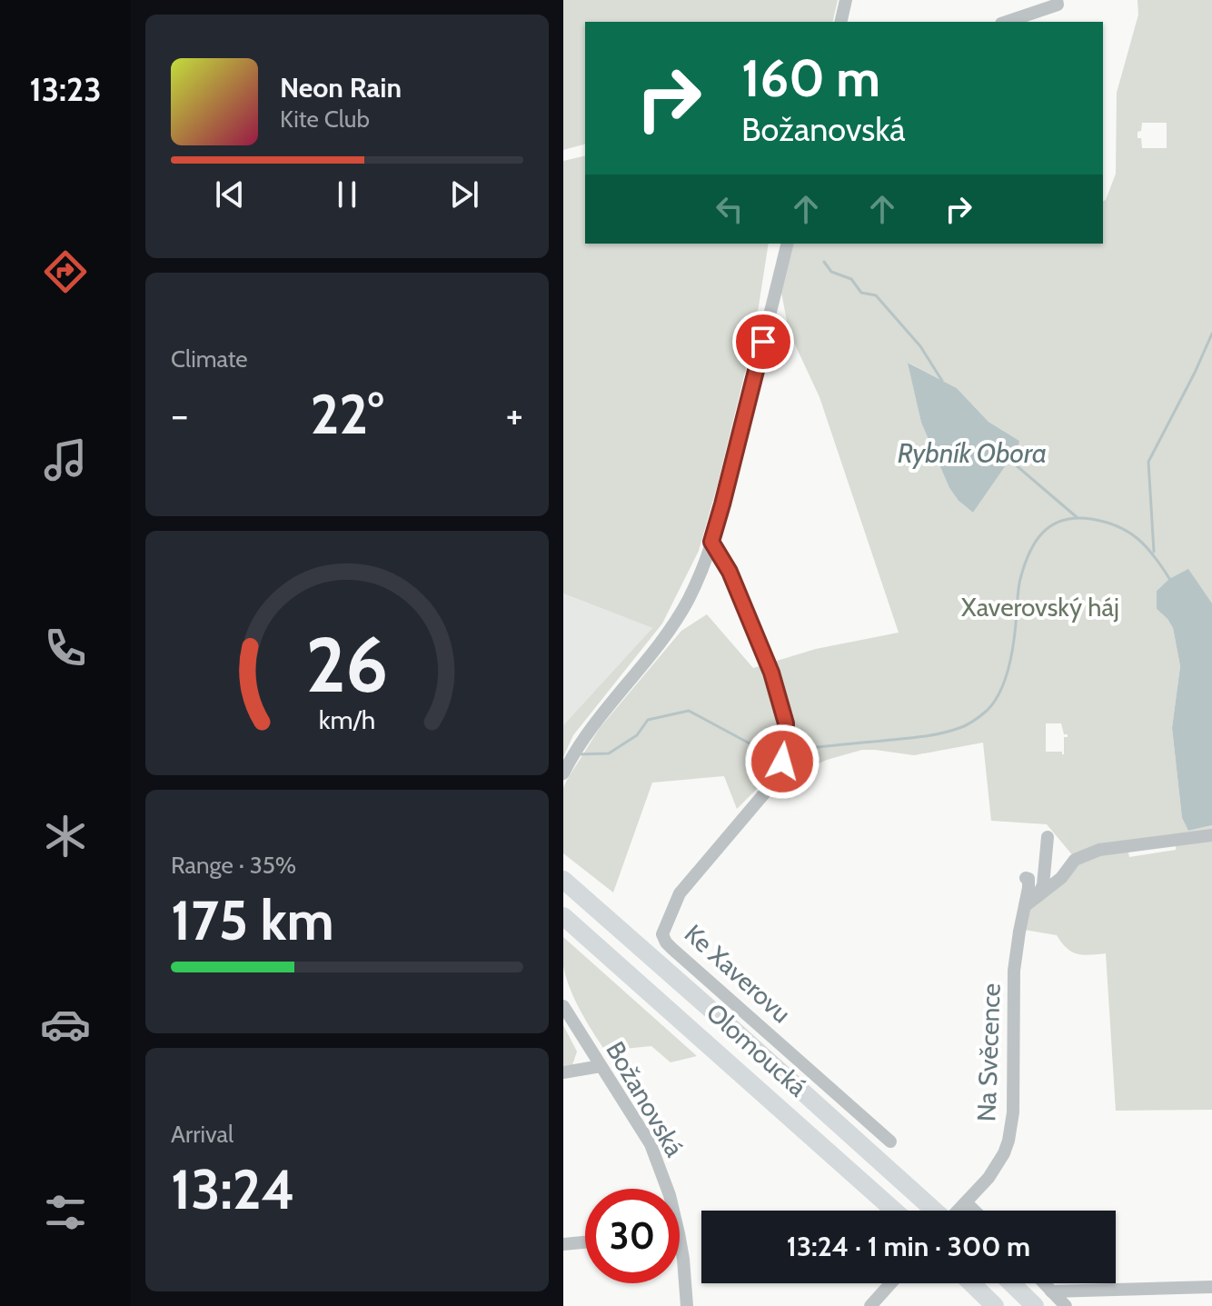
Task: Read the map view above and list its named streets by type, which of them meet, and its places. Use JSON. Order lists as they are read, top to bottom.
{
  "streets": {
    "highway": ["Olomoucká"],
    "street": ["Ke Xaverovu", "Na Svěcence", "Božanovská"]
  },
  "water": ["Rybník Obora"],
  "parks": ["Xaverovský háj"],
  "page": {
    "tabs": "13:23",
    "turn": ["160 m", "Božanovská"],
    "song": ["Neon Rain", "Kite Club"],
    "tile": [
      "Climate",
      ["Range · 35%", "175 km"],
      ["Arrival", "13:24"]
    ],
    "heat": ["−", "22°", "+"],
    "limit": "30",
    "trip": "13:24 · 1 min · 300 m",
    "gauge": ["26", "km/h"]
  }
}
